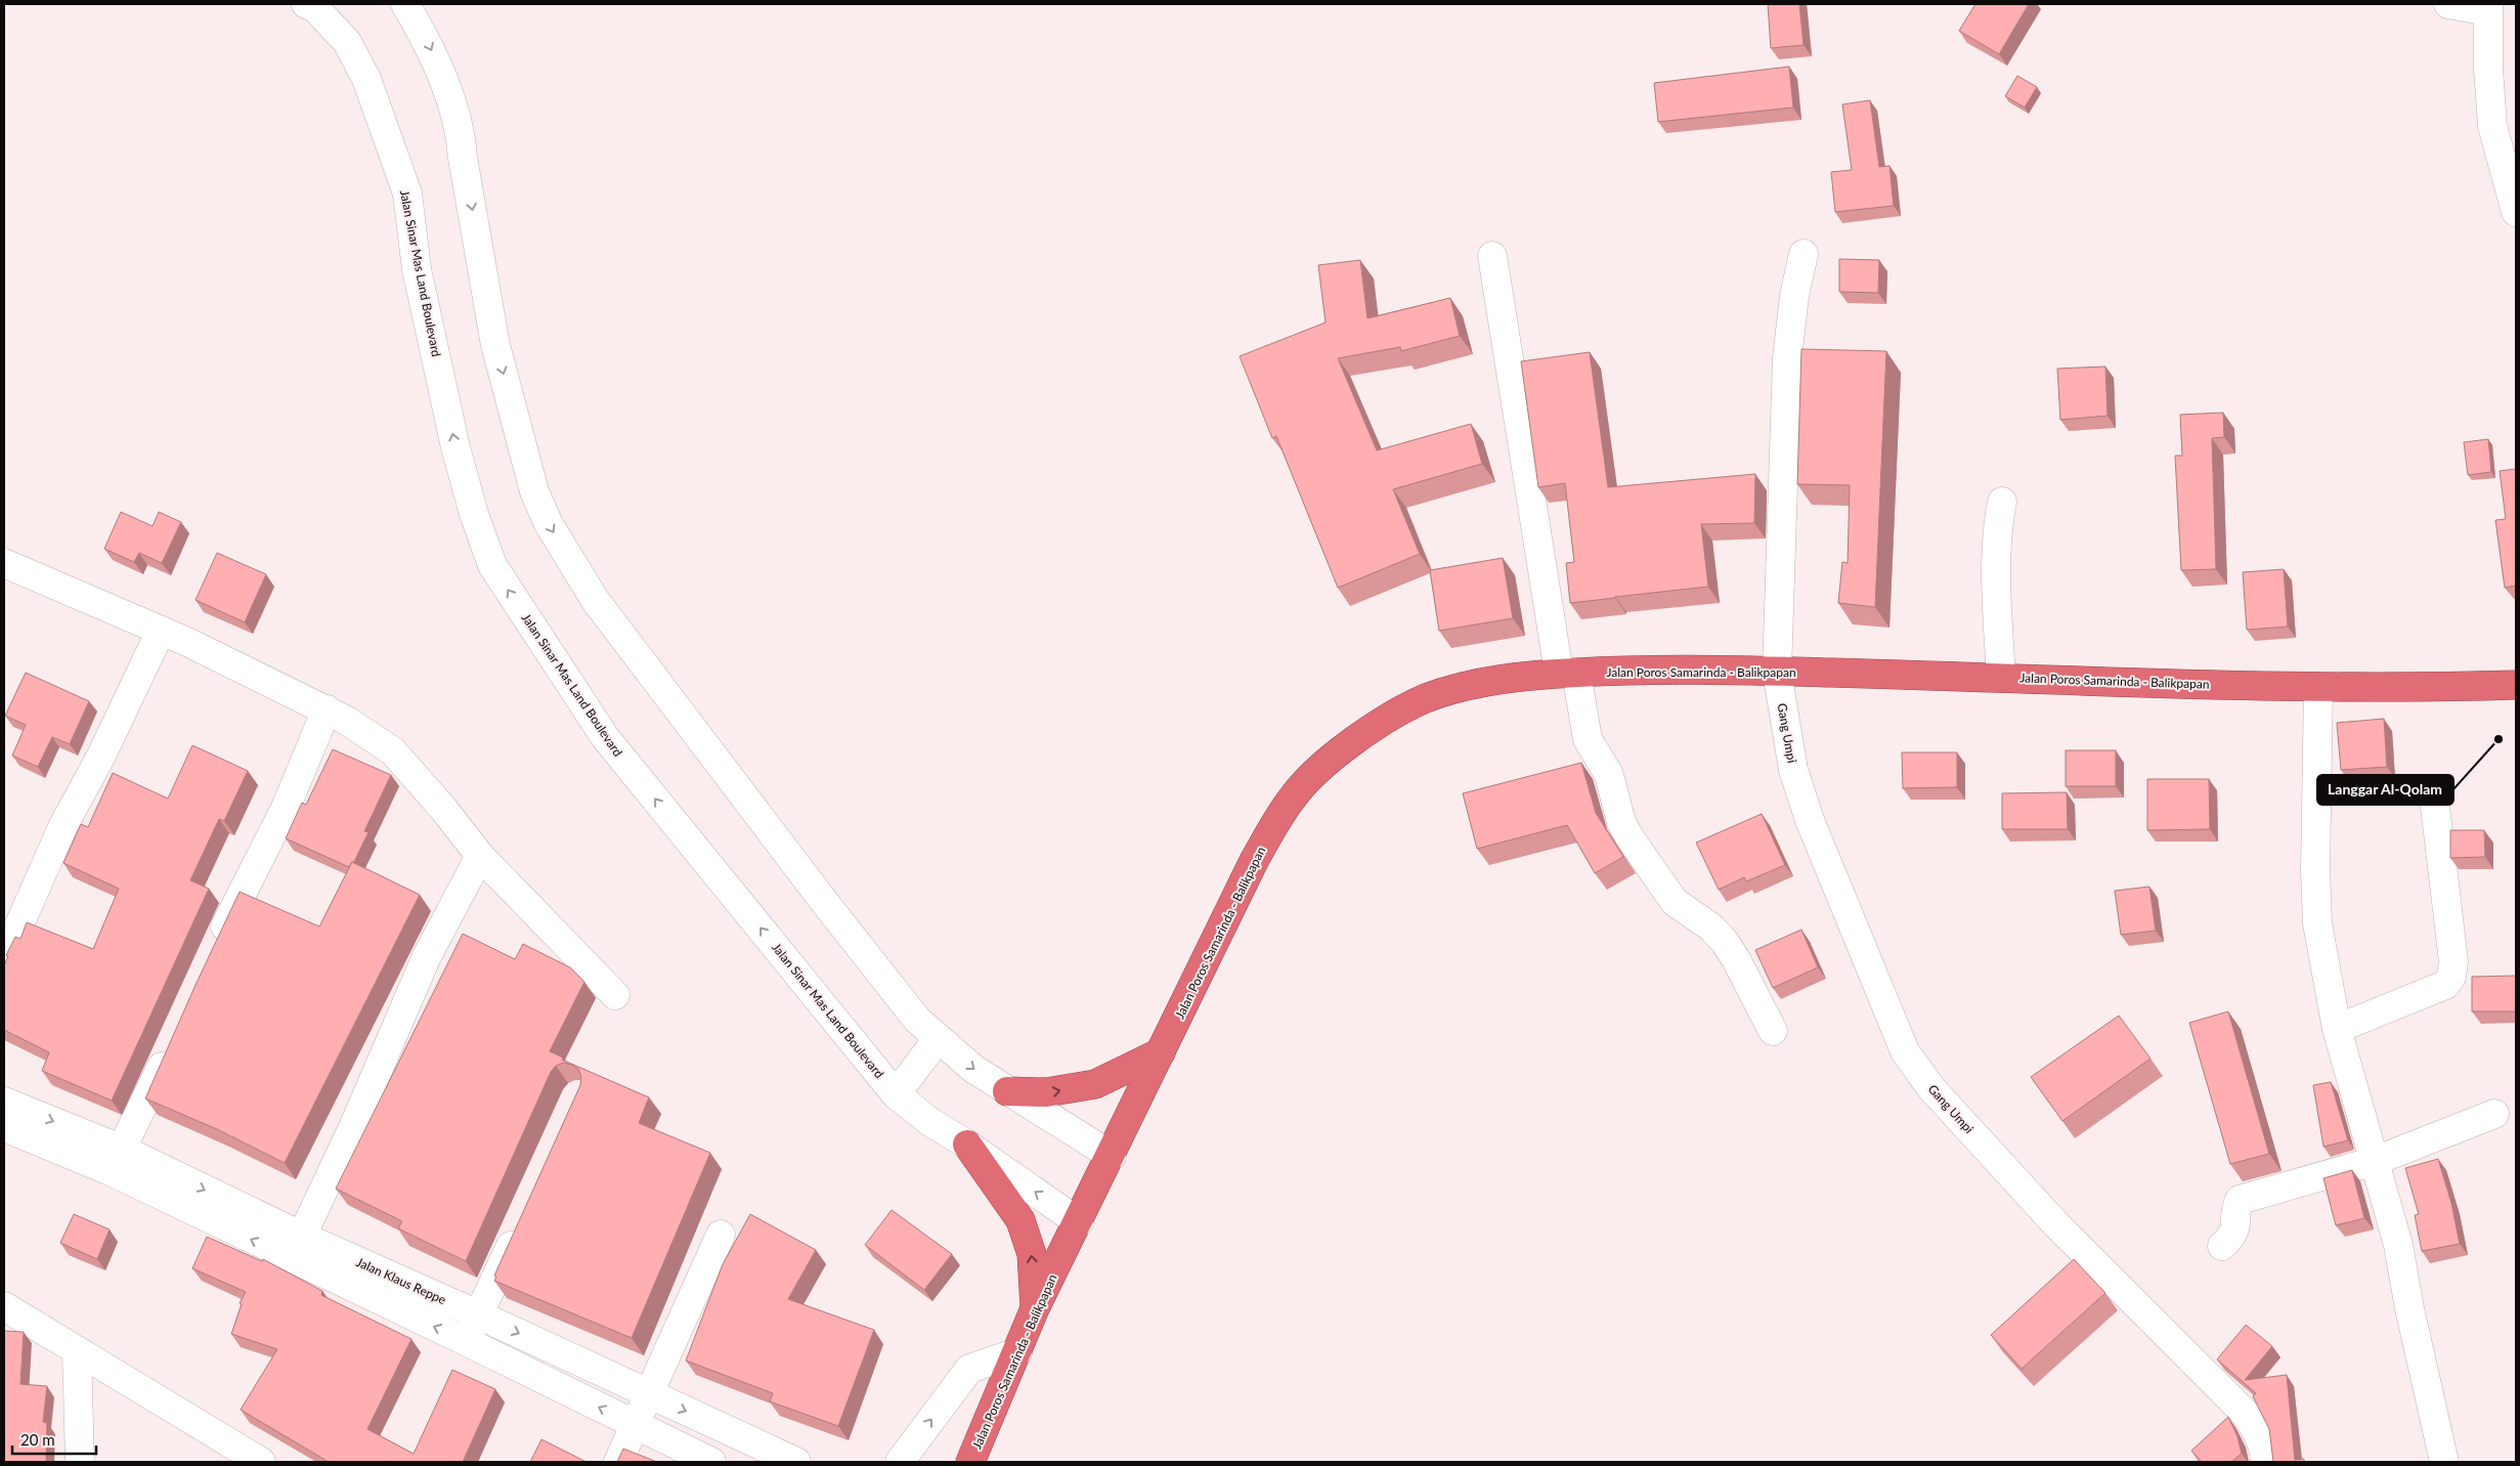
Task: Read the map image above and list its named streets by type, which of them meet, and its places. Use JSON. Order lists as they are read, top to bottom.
{
  "streets": {
    "highway": ["Jalan Poros Samarinda - Balikpapan"],
    "street": ["Jalan Sinar Mas Land Boulevard", "Gang Umpi", "Jalan Klaus Reppe"]
  },
  "crossings": [
    ["Jalan Sinar Mas Land Boulevard", "Jalan Poros Samarinda - Balikpapan"],
    ["Jalan Poros Samarinda - Balikpapan", "Gang Umpi"]
  ],
  "places": ["Langgar Al-Qolam"],
  "scale_bar": "20 m"
}
